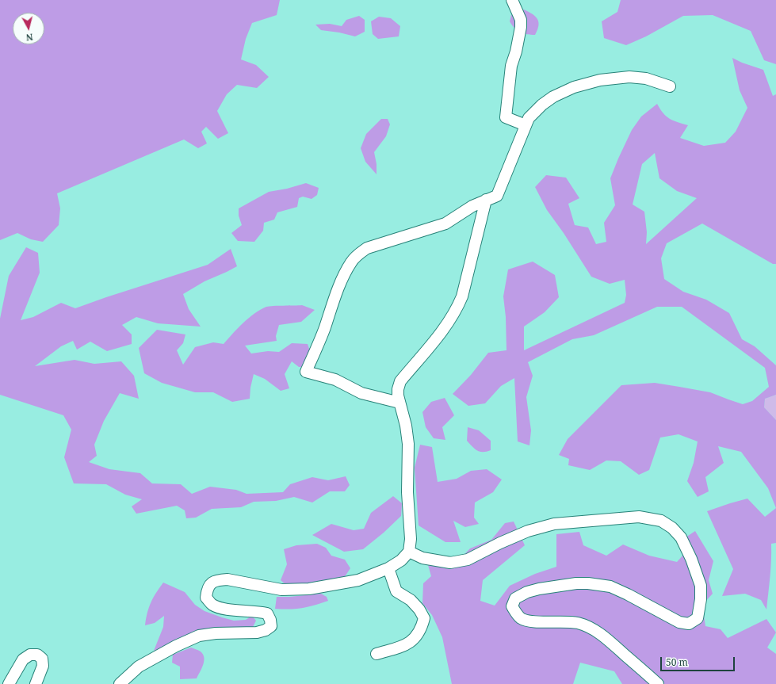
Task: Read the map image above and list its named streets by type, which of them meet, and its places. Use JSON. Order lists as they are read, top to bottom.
{
  "scale_bar": "50 m",
  "north": "bottom"
}
